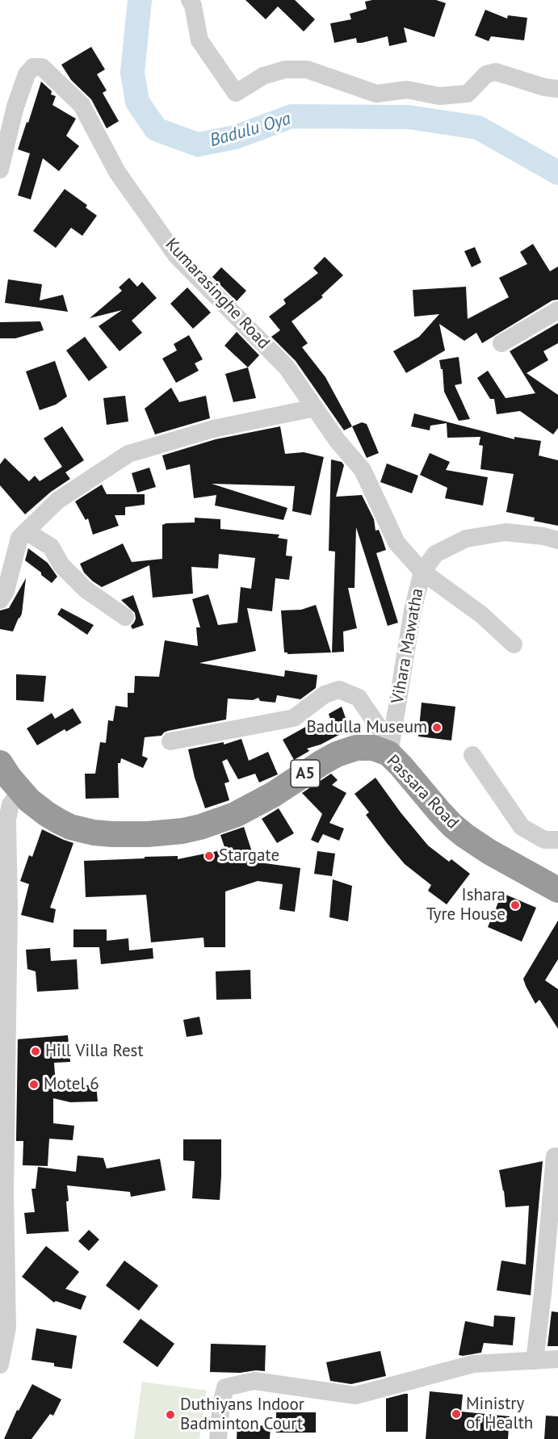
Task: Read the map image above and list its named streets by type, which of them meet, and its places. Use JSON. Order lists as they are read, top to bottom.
{
  "streets": {
    "highway": ["A5", "Passara Road"],
    "street": ["Kumarasinghe Road", "Vihara Mawatha"]
  },
  "crossings": [
    ["Kumarasinghe Road", "Vihara Mawatha"],
    ["Vihara Mawatha", "Passara Road"]
  ],
  "water": ["Badulu Oya"],
  "places": [
    "Badulla Museum",
    "Stargate",
    "Ishara Tyre House",
    "Hill Villa Rest",
    "Motel 6",
    "Ministry of Health",
    "Duthiyans Indoor Badminton Court"
  ]
}
